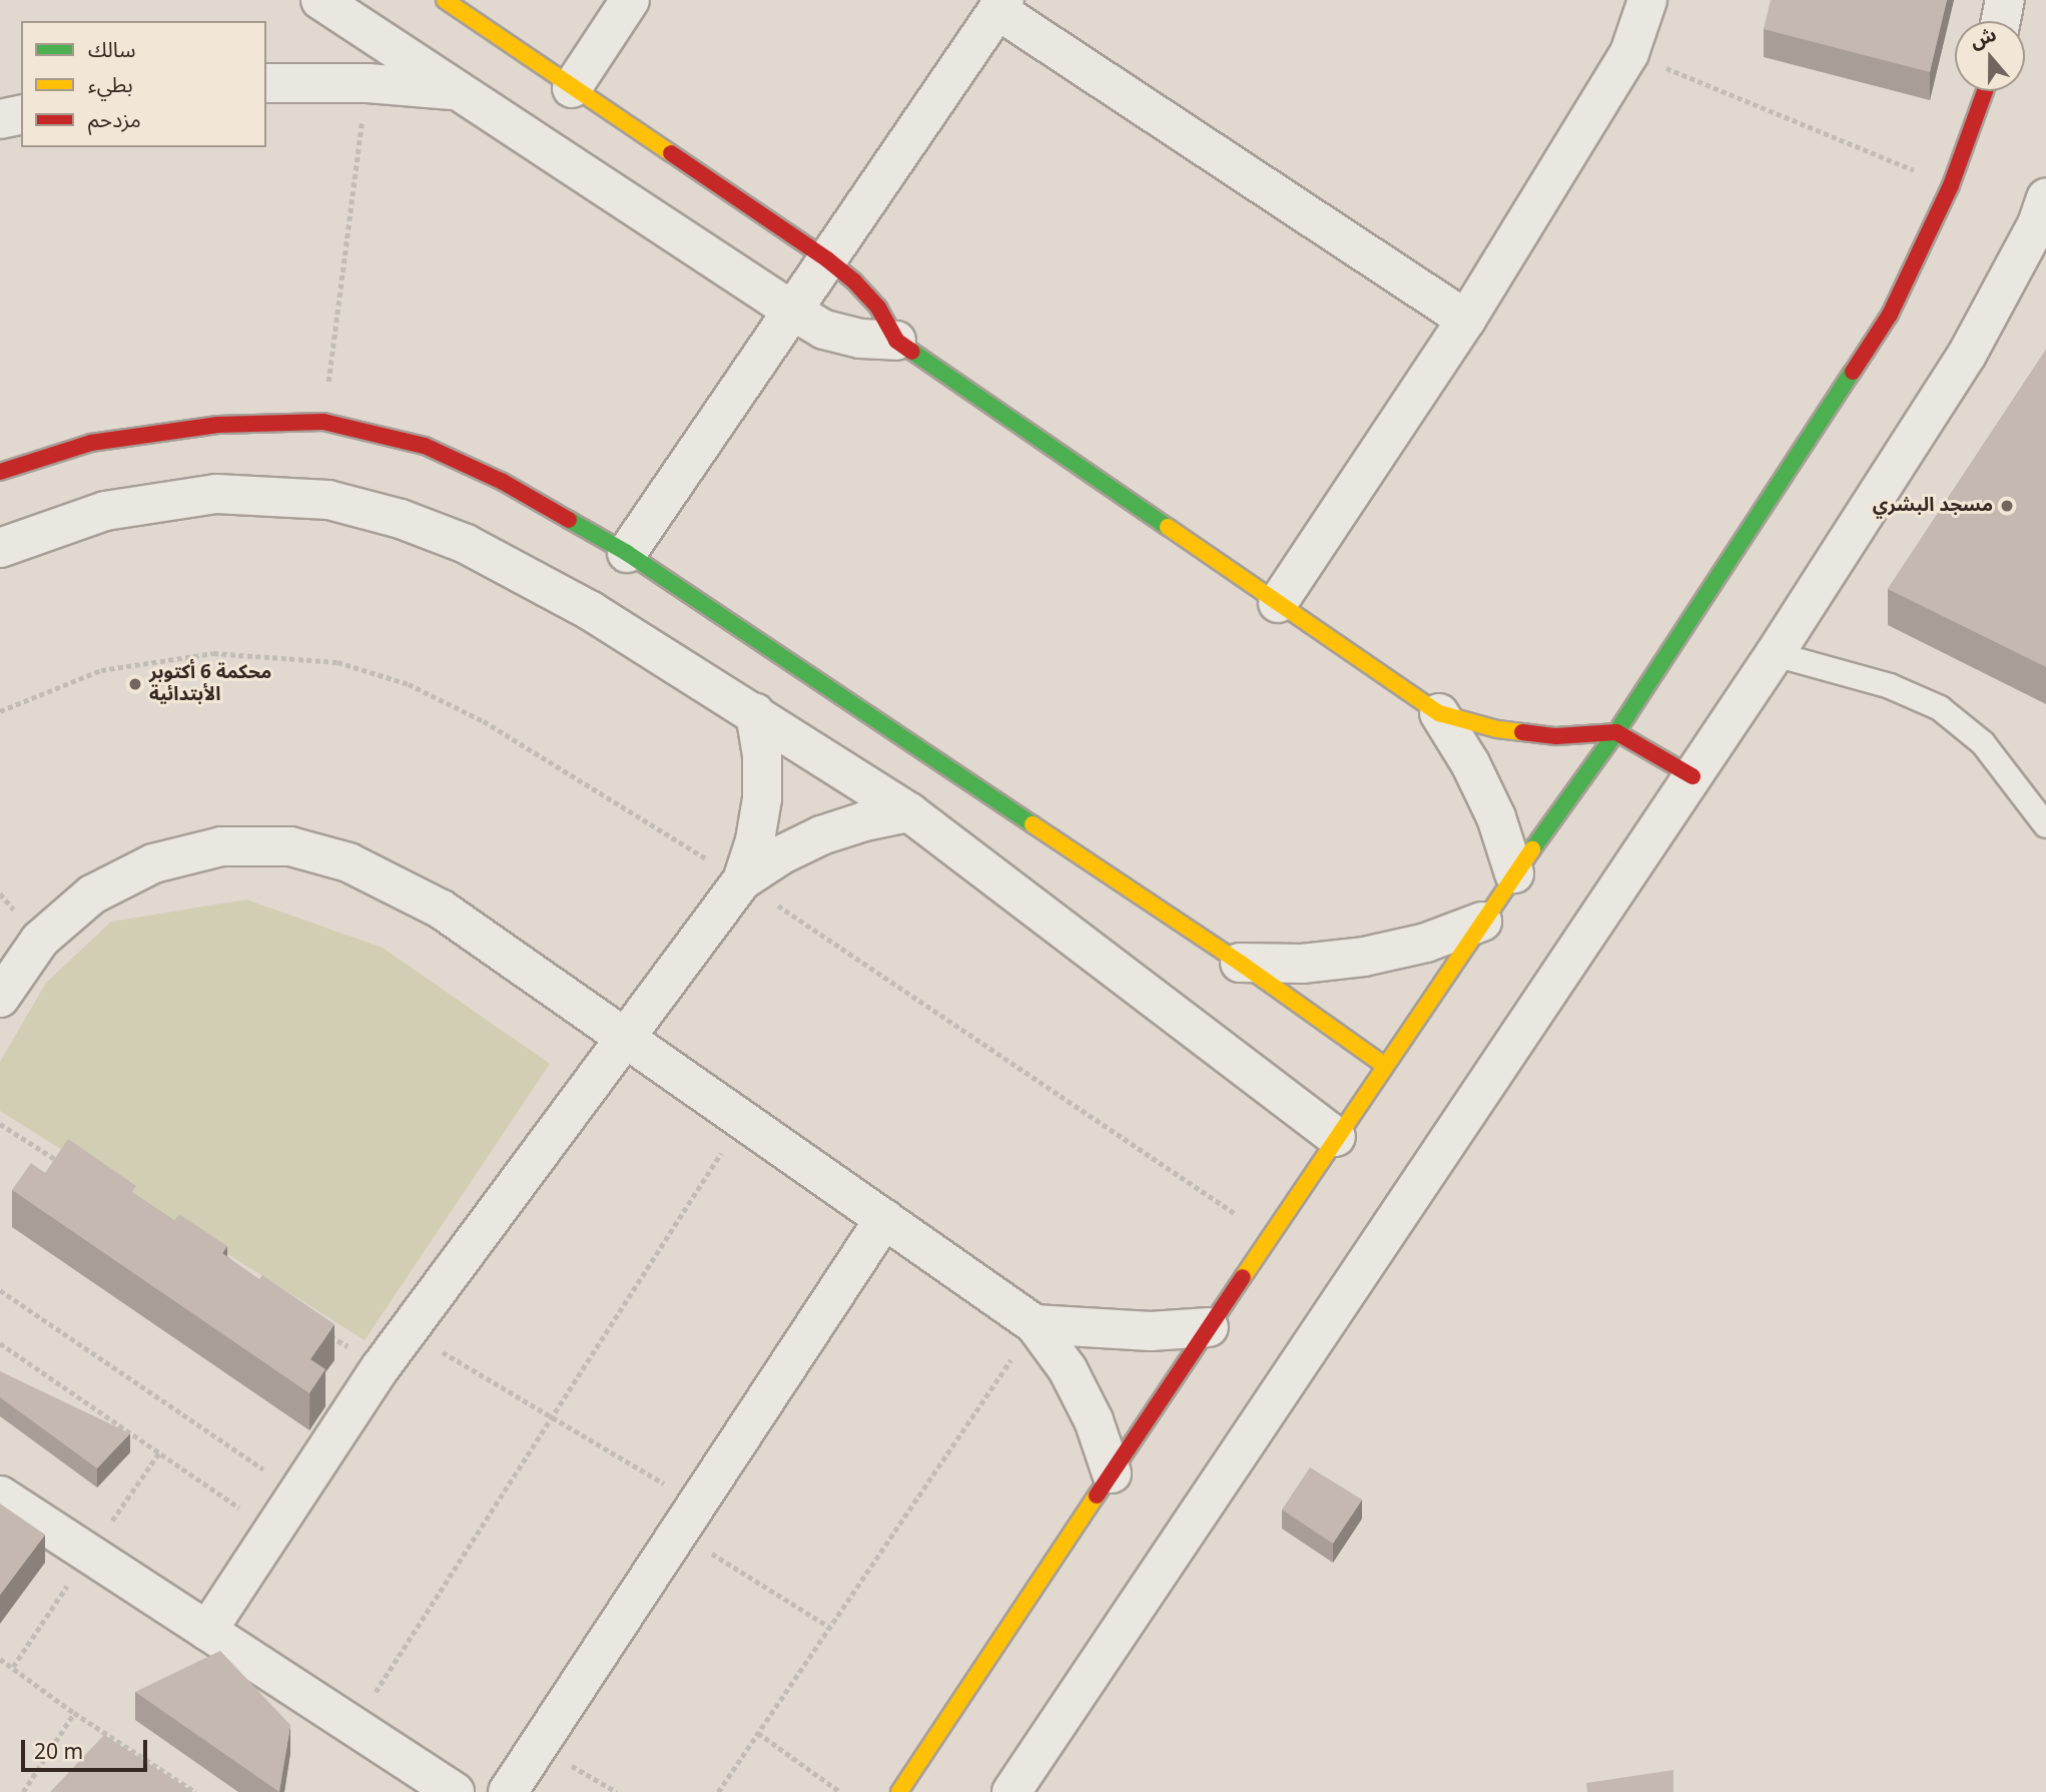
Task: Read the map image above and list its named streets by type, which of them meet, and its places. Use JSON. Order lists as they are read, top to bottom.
{
  "places": ["مسجد البشري", "محكمة 6 أكتوبر الأبتدائية"],
  "legend": ["سالك", "بطيء", "مزدحم"],
  "scale_bar": "20 m",
  "north": "top"
}
